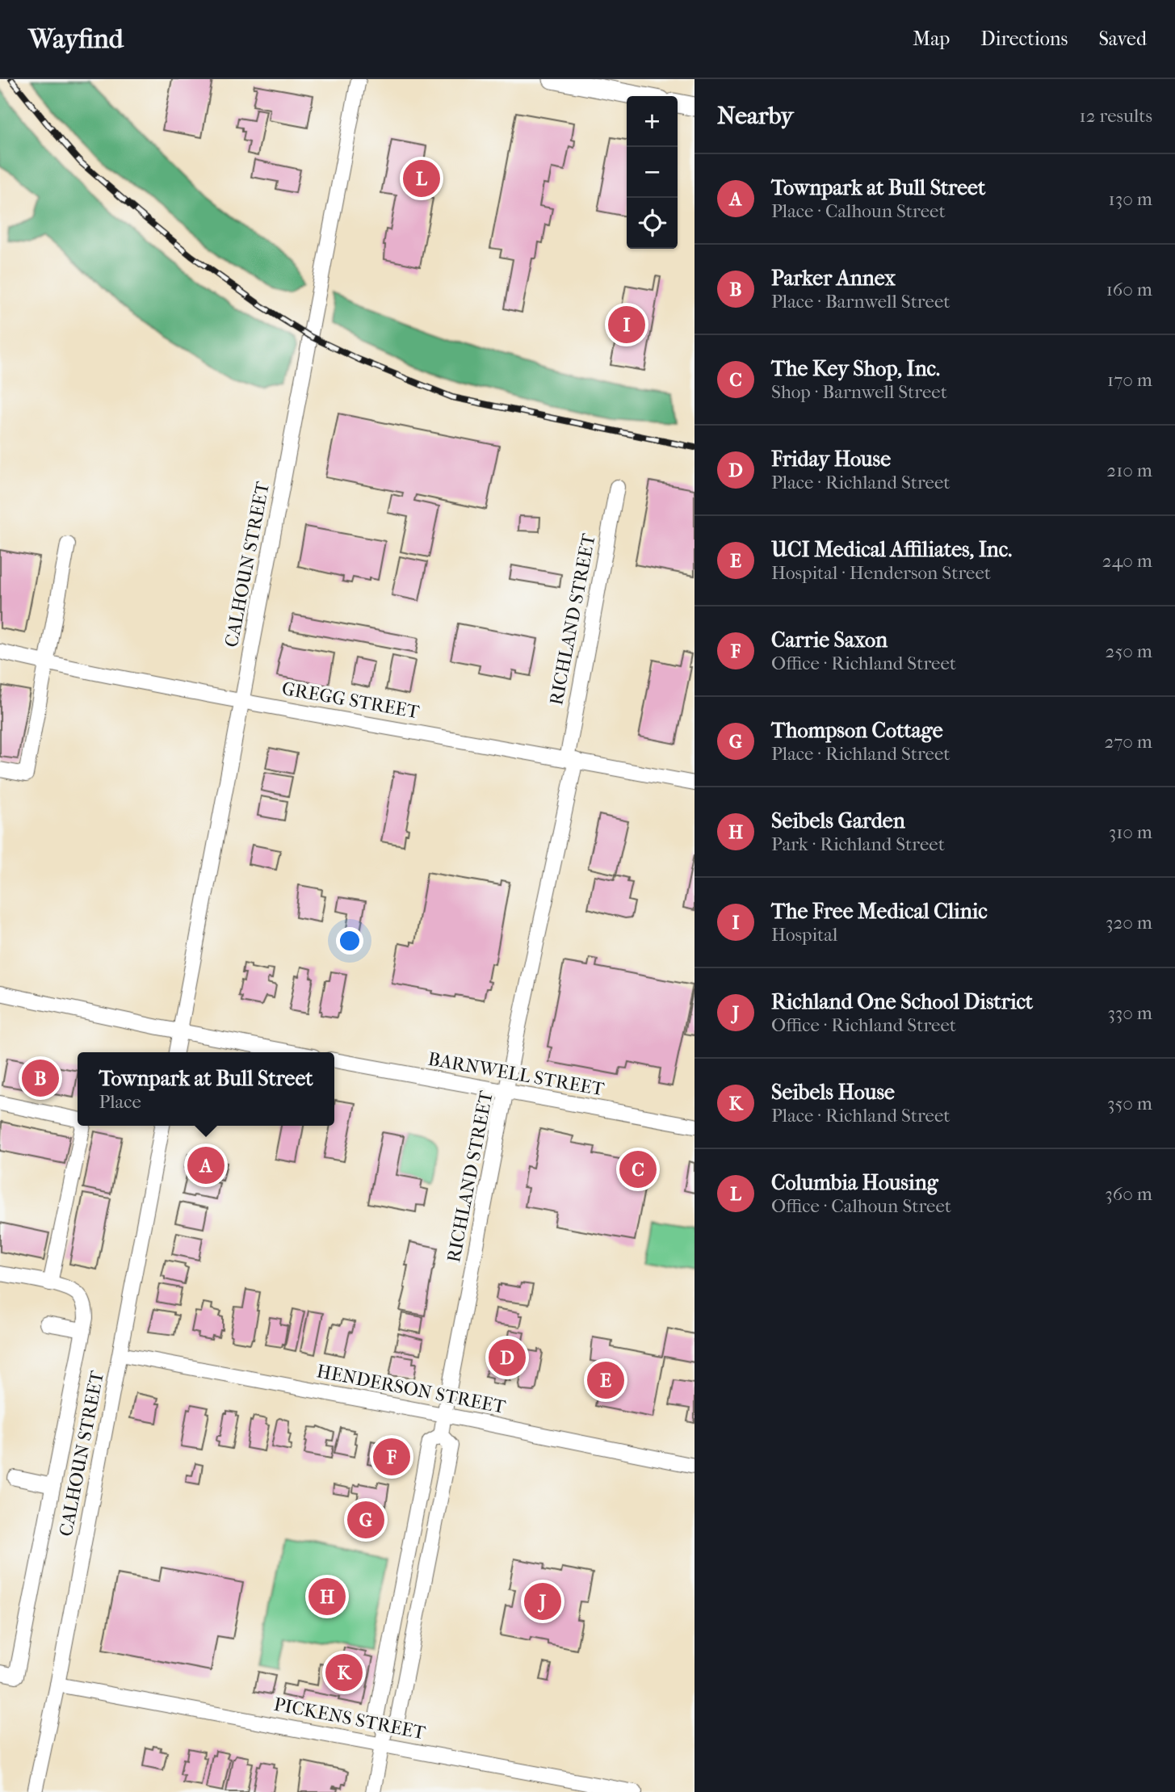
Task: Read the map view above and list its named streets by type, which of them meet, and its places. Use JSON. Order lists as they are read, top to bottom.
{
  "streets": {
    "street": [
      "CALHOUN STREET",
      "RICHLAND STREET",
      "GREGG STREET",
      "BARNWELL STREET",
      "HENDERSON STREET",
      "PICKENS STREET"
    ]
  },
  "crossings": [
    ["CALHOUN STREET", "GREGG STREET"],
    ["CALHOUN STREET", "HENDERSON STREET"],
    ["CALHOUN STREET", "PICKENS STREET"],
    ["RICHLAND STREET", "GREGG STREET"],
    ["RICHLAND STREET", "BARNWELL STREET"],
    ["RICHLAND STREET", "HENDERSON STREET"],
    ["RICHLAND STREET", "PICKENS STREET"]
  ],
  "page": {
    "header": "Wayfind",
    "nav": ["Map", "Directions", "Saved"],
    "heading": ["Nearby", "12 results"],
    "map_buttons": ["+", "−"],
    "list": [
      {
        "mark": "A",
        "name": "Townpark at Bull Street",
        "note": "Place · Calhoun Street",
        "value": "130 m"
      },
      {
        "mark": "B",
        "name": "Parker Annex",
        "note": "Place · Barnwell Street",
        "value": "160 m"
      },
      {
        "mark": "C",
        "name": "The Key Shop, Inc.",
        "note": "Shop · Barnwell Street",
        "value": "170 m"
      },
      {
        "mark": "D",
        "name": "Friday House",
        "note": "Place · Richland Street",
        "value": "210 m"
      },
      {
        "mark": "E",
        "name": "UCI Medical Affiliates, Inc.",
        "note": "Hospital · Henderson Street",
        "value": "240 m"
      },
      {
        "mark": "F",
        "name": "Carrie Saxon",
        "note": "Office · Richland Street",
        "value": "250 m"
      },
      {
        "mark": "G",
        "name": "Thompson Cottage",
        "note": "Place · Richland Street",
        "value": "270 m"
      },
      {
        "mark": "H",
        "name": "Seibels Garden",
        "note": "Park · Richland Street",
        "value": "310 m"
      },
      {
        "mark": "I",
        "name": "The Free Medical Clinic",
        "note": "Hospital",
        "value": "320 m"
      },
      {
        "mark": "J",
        "name": "Richland One School District",
        "note": "Office · Richland Street",
        "value": "330 m"
      },
      {
        "mark": "K",
        "name": "Seibels House",
        "note": "Place · Richland Street",
        "value": "350 m"
      },
      {
        "mark": "L",
        "name": "Columbia Housing",
        "note": "Office · Calhoun Street",
        "value": "360 m"
      }
    ],
    "pins": [
      "L",
      "I",
      "B",
      "A",
      "C",
      "D",
      "E",
      "F",
      "G",
      "H",
      "J",
      "K"
    ],
    "popup": ["Townpark at Bull Street", "Place"]
  }
}
